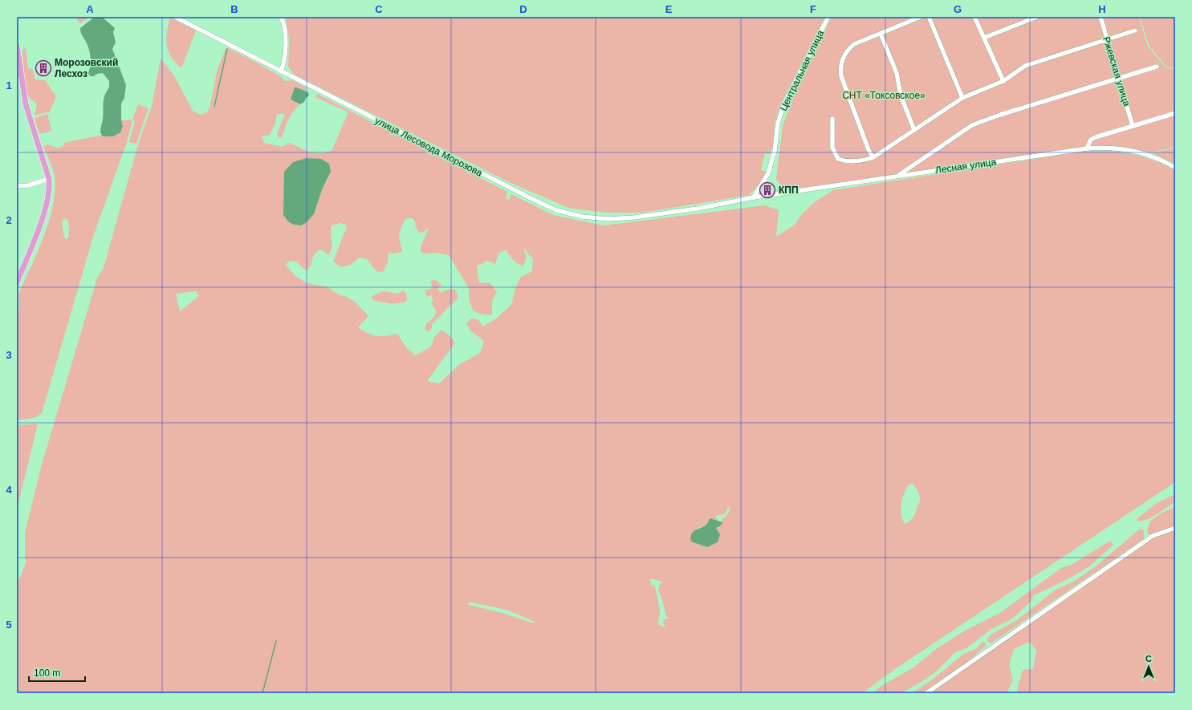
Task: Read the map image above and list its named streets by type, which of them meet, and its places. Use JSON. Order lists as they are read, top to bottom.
{
  "streets": {
    "street": [
      "Центральная улица",
      "Ржевская улица",
      "улица Лесовода Морозова",
      "Лесная улица"
    ]
  },
  "crossings": [
    ["Центральная улица", "улица Лесовода Морозова"],
    ["Центральная улица", "Лесная улица"],
    ["улица Лесовода Морозова", "Лесная улица"]
  ],
  "parks": ["СНТ «Токсовское»"],
  "places": {
    "building": ["Морозовский Лесхоз", "КПП"]
  },
  "scale_bar": "100 m",
  "north": "top",
  "grid": {
    "columns": [
      "A",
      "B",
      "C",
      "D",
      "E",
      "F",
      "G",
      "H"
    ],
    "rows": [
      "1",
      "2",
      "3",
      "4",
      "5"
    ]
  }
}
